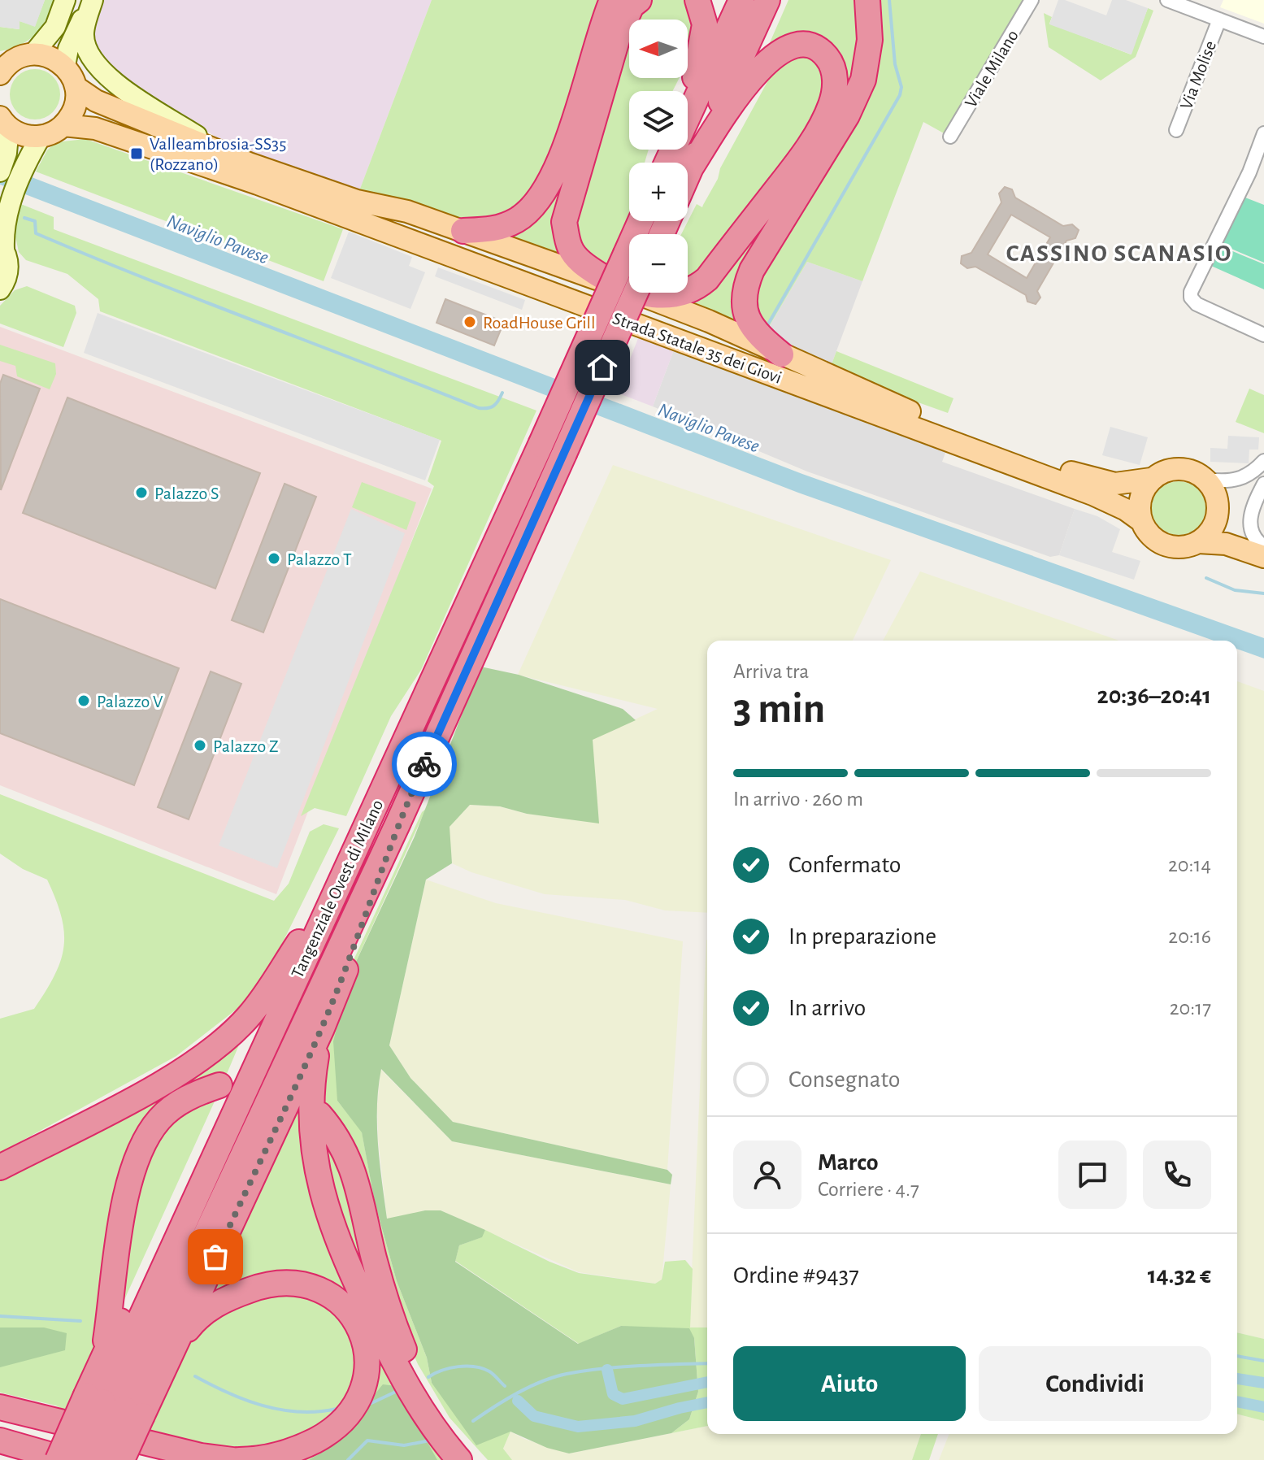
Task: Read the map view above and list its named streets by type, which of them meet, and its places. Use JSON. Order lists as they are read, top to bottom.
{
  "streets": {
    "highway": ["Tangenziale Ovest di Milano"],
    "main road": ["Strada Statale 35 dei Giovi"],
    "street": ["Viale Milano", "Via Molise"]
  },
  "districts": ["CASSINO SCANASIO"],
  "water": ["Naviglio Pavese"],
  "places": {
    "transit": ["Valleambrosia-SS35 (Rozzano)"],
    "other": [
      "RoadHouse Grill",
      "Palazzo S",
      "Palazzo T",
      "Palazzo V",
      "Palazzo Z"
    ]
  },
  "north": "left",
  "page": {
    "map_buttons": ["+", "−"],
    "heading": ["3 min", "Arriva tra", "20:36–20:41"],
    "panel": [
      "Marco",
      "Corriere · 4.7",
      "Ordine #9437",
      "14.32 €"
    ],
    "bar": "In arrivo · 260 m",
    "list": [
      ["Confermato", "20:14"],
      ["In preparazione", "20:16"],
      ["In arrivo", "20:17"],
      "Consegnato"
    ],
    "buttons": ["Aiuto", "Condividi"]
  }
}
